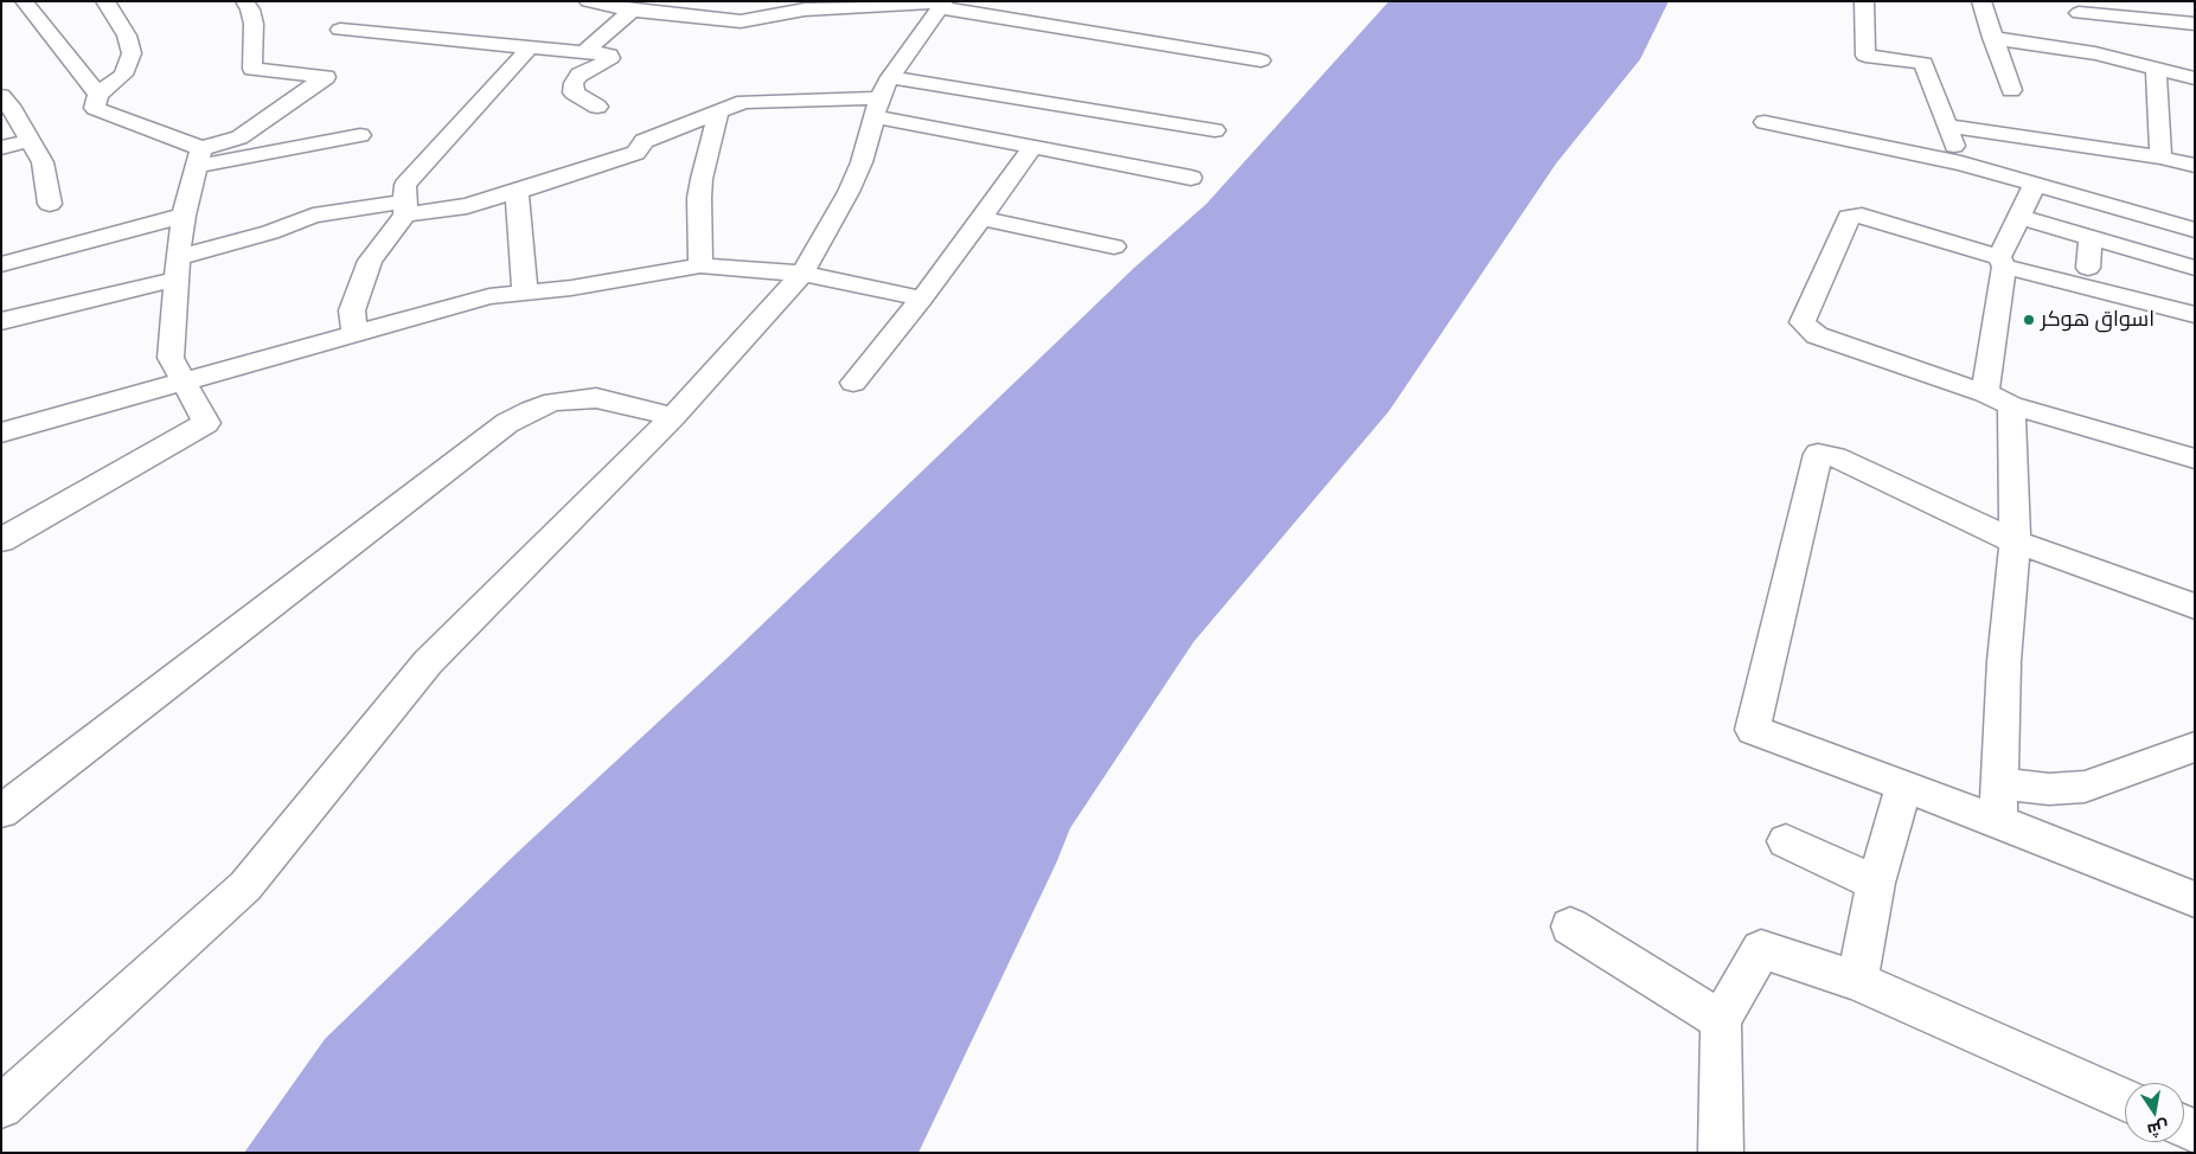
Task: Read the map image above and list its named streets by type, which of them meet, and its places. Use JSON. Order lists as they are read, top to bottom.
{
  "places": ["اسواق هوكر"],
  "north": "bottom"
}
